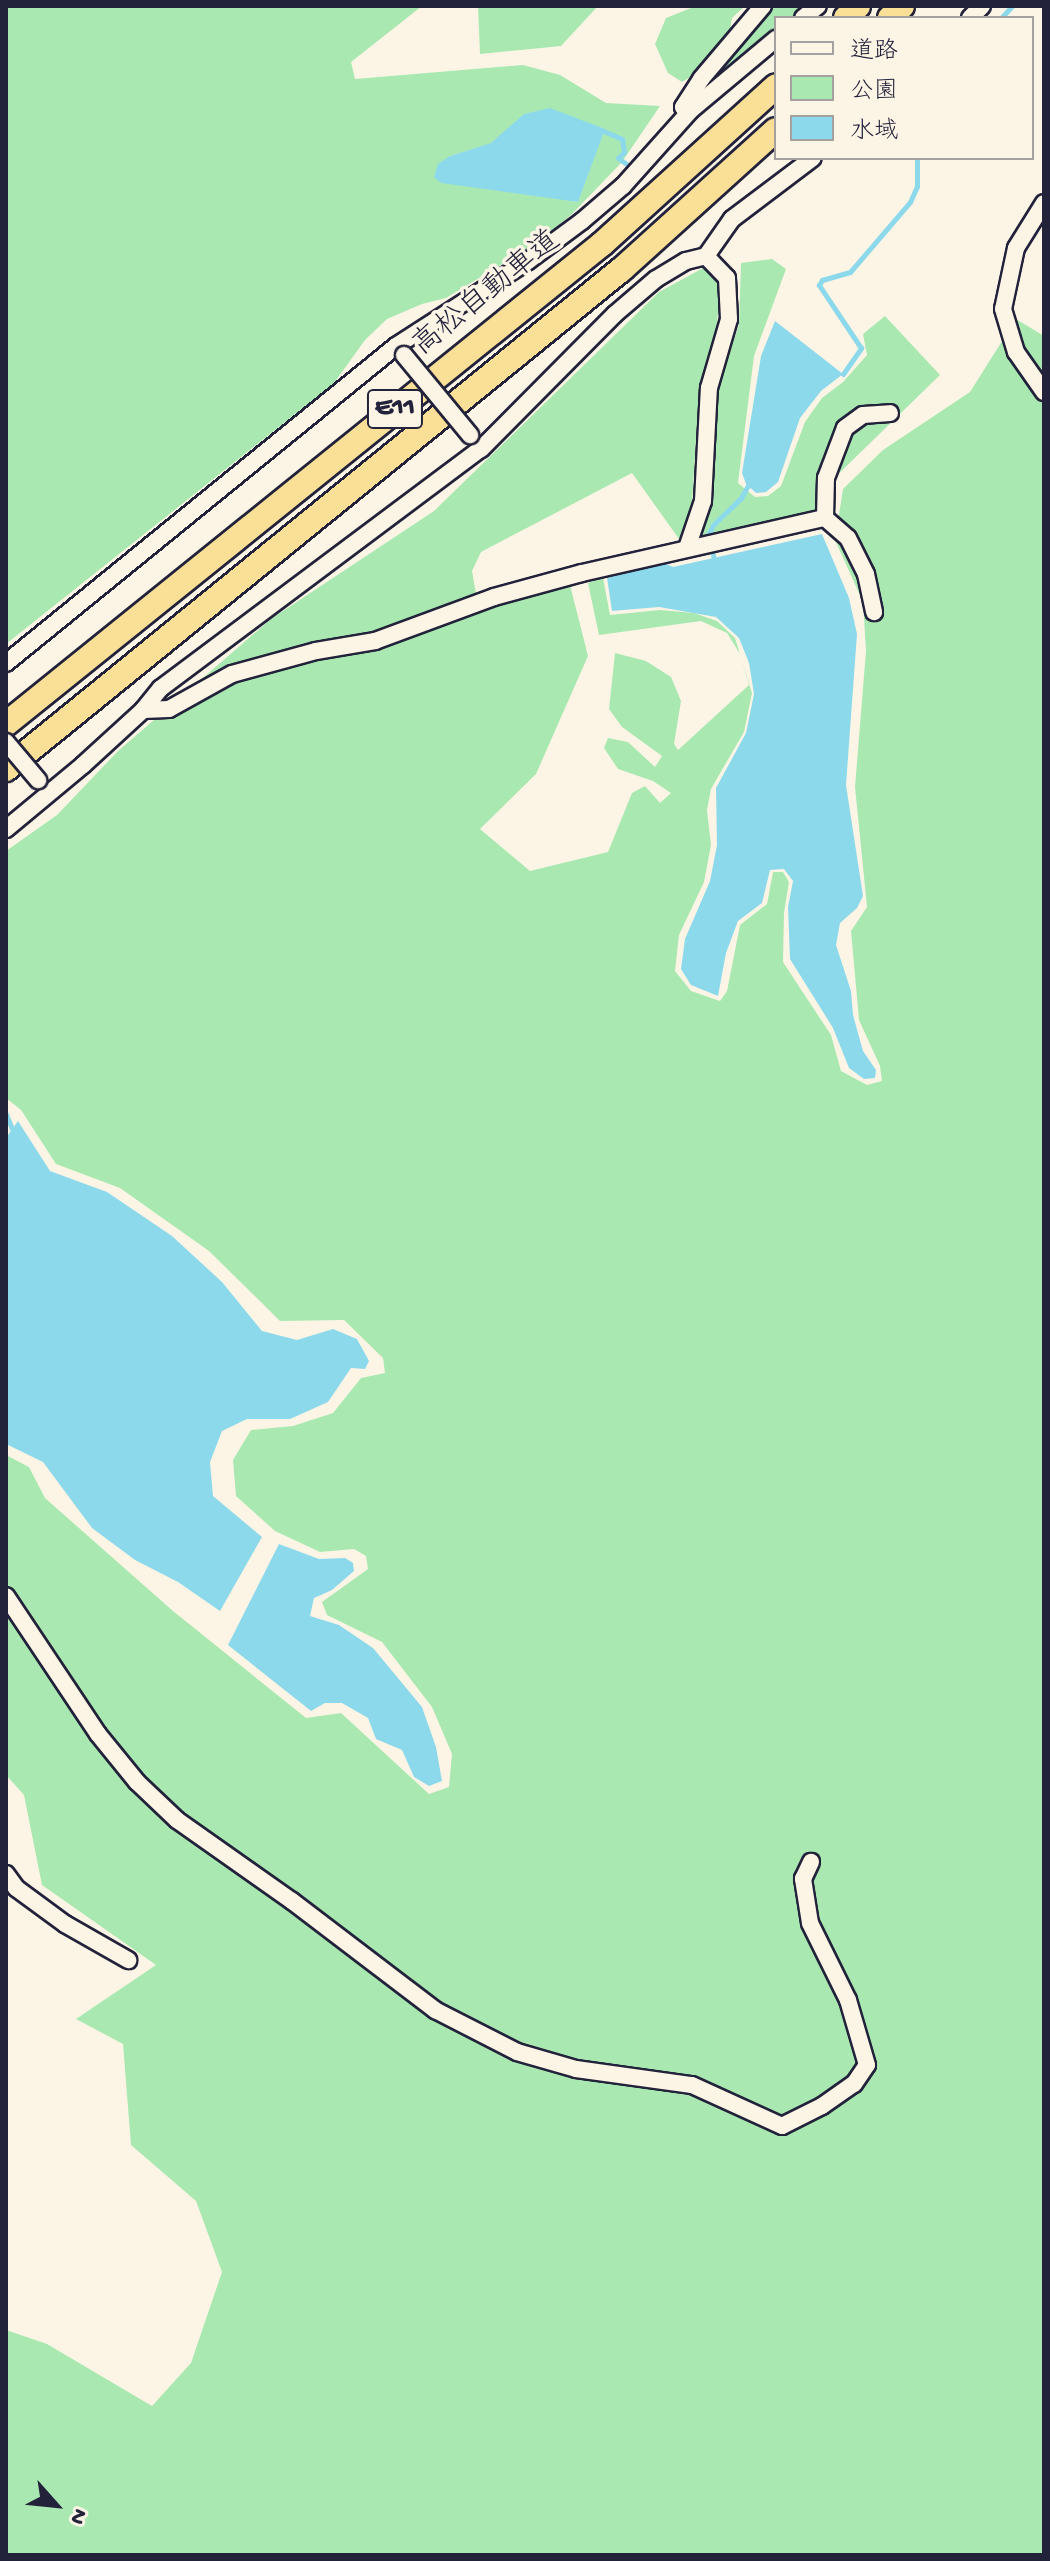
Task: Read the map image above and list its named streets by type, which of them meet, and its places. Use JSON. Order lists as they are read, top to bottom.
{
  "streets": {
    "highway": ["高松自動車道", "E11"]
  },
  "legend": ["道路", "公園", "水域"],
  "north": "bottom right"
}
